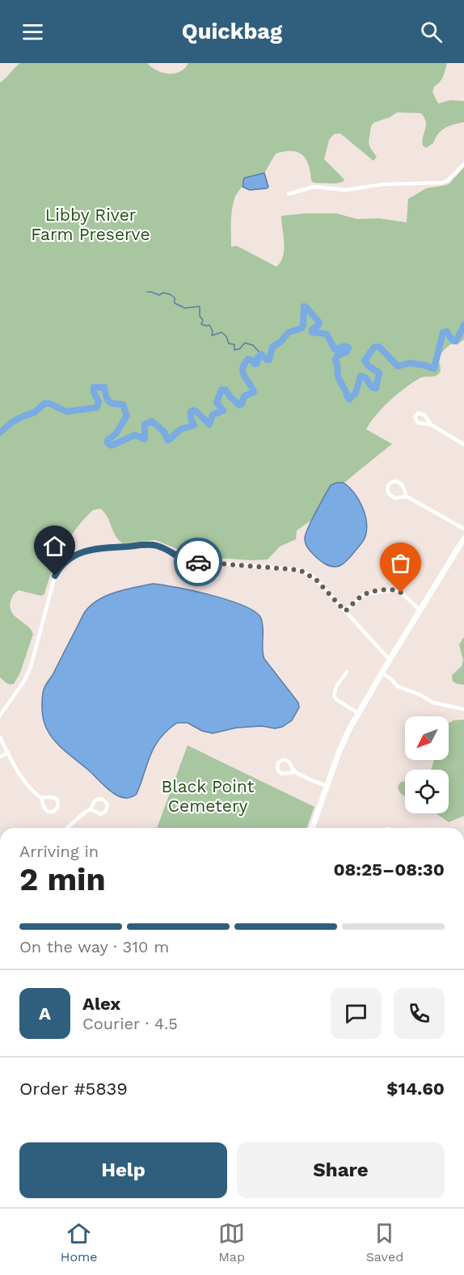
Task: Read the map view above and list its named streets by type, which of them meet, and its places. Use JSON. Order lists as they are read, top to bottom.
{
  "parks": ["Libby River Farm Preserve", "Black Point Cemetery"],
  "north": "bottom left",
  "page": {
    "header": "Quickbag",
    "heading": ["2 min", "Arriving in", "08:25–08:30"],
    "panel": [
      "Alex",
      "Courier · 4.5",
      "Order #5839",
      "$14.60"
    ],
    "bar": "On the way · 310 m",
    "round": "A",
    "buttons": ["Help", "Share"],
    "tabs": ["Home", "Map", "Saved"]
  }
}
